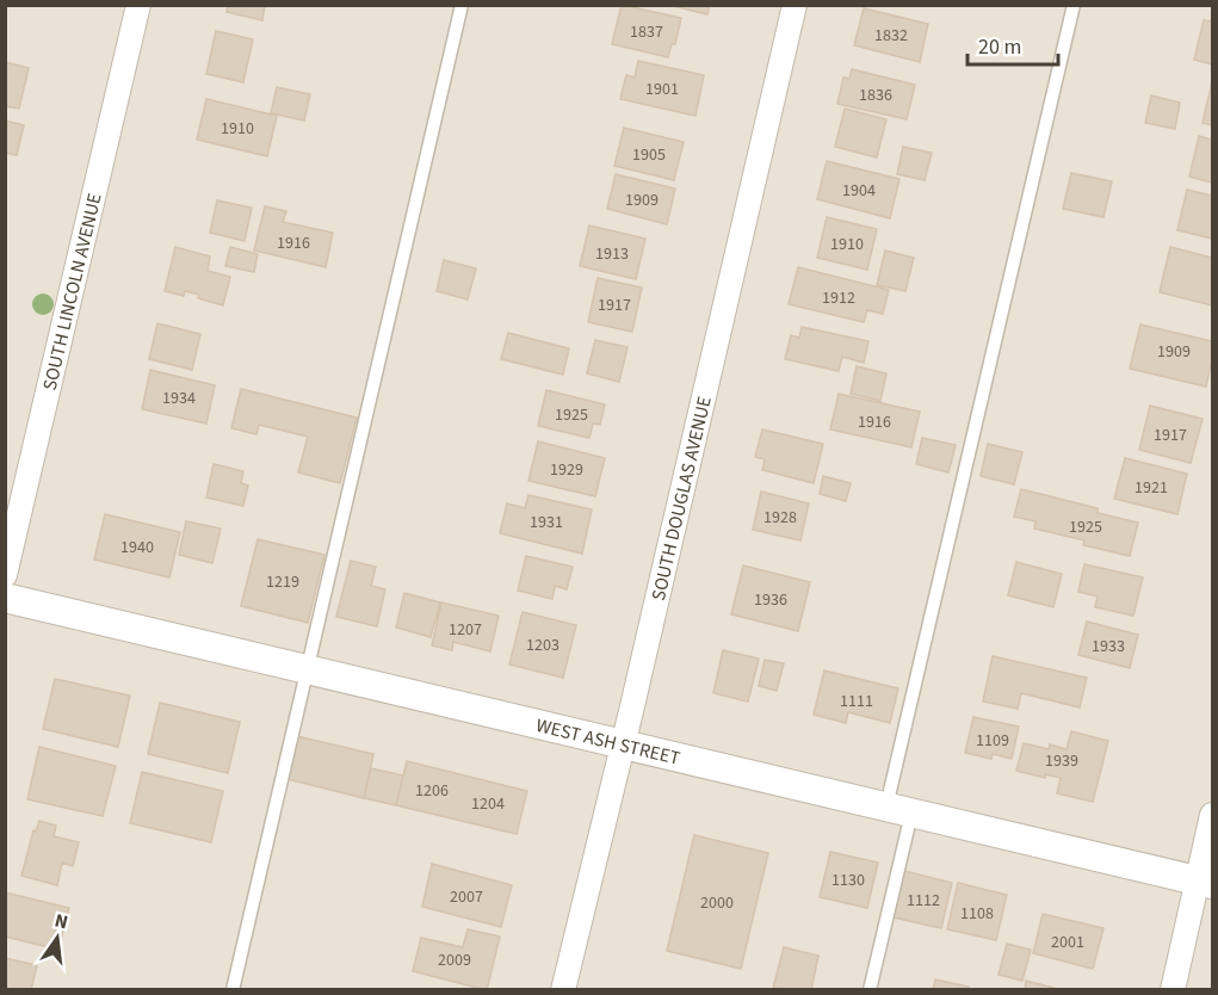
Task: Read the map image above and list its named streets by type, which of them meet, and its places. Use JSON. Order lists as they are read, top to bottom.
{
  "streets": {
    "street": ["SOUTH LINCOLN AVENUE", "SOUTH DOUGLAS AVENUE", "WEST ASH STREET"]
  },
  "crossings": [
    ["SOUTH DOUGLAS AVENUE", "WEST ASH STREET"]
  ],
  "house_numbers": [
    "1837",
    "1832",
    "1901",
    "1836",
    "1910",
    "1905",
    "1904",
    "1909",
    "1916",
    "1910",
    "1913",
    "1912",
    "1917",
    "1909",
    "1934",
    "1925",
    "1916",
    "1917",
    "1929",
    "1921",
    "1928",
    "1931",
    "1925",
    "1940",
    "1219",
    "1936",
    "1207",
    "1203",
    "1933",
    "1111",
    "1109",
    "1939",
    "1206",
    "1204",
    "1130",
    "2007",
    "1112",
    "2000",
    "1108",
    "2001",
    "2009"
  ],
  "scale_bar": "20 m",
  "north": "top"
}
